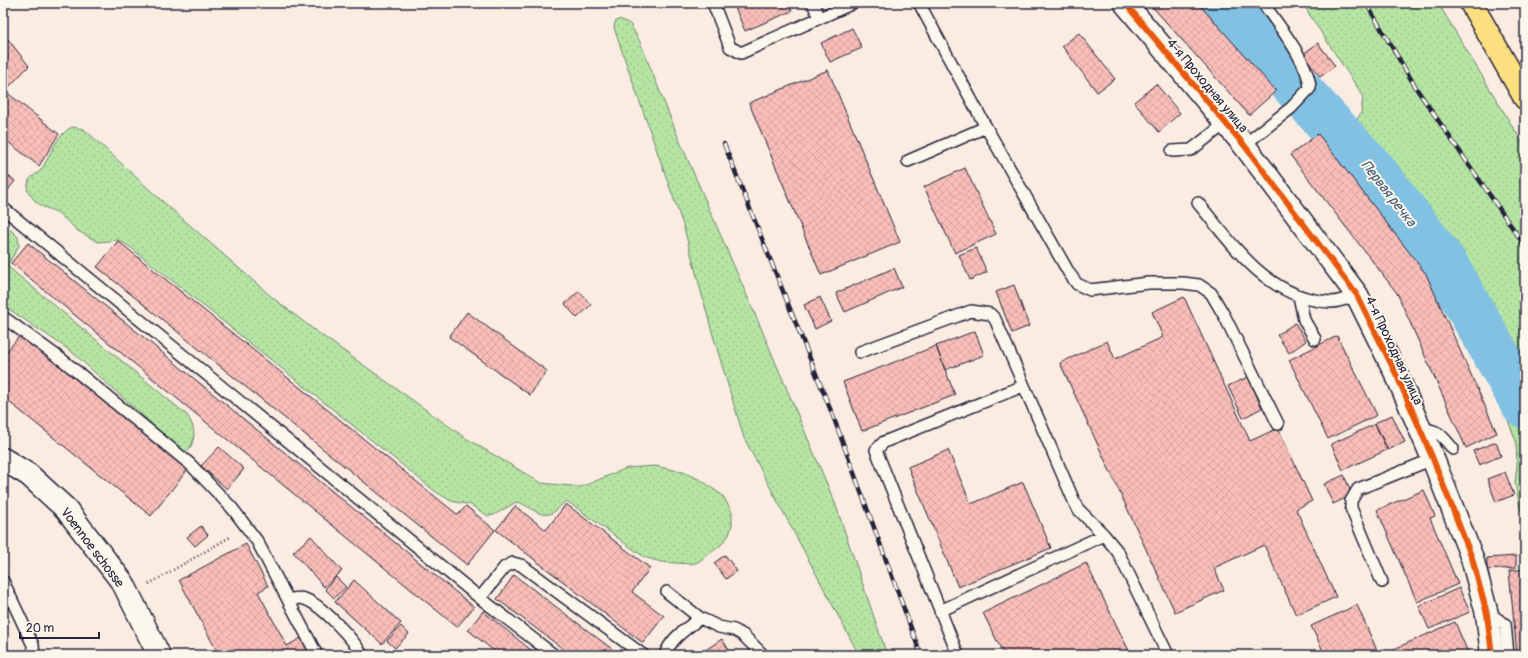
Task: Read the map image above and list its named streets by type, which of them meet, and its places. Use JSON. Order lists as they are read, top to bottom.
{
  "streets": {
    "street": ["4-я Проходная улица", "Voennoe schosse"]
  },
  "water": ["Первая речка"],
  "scale_bar": "20 m"
}
